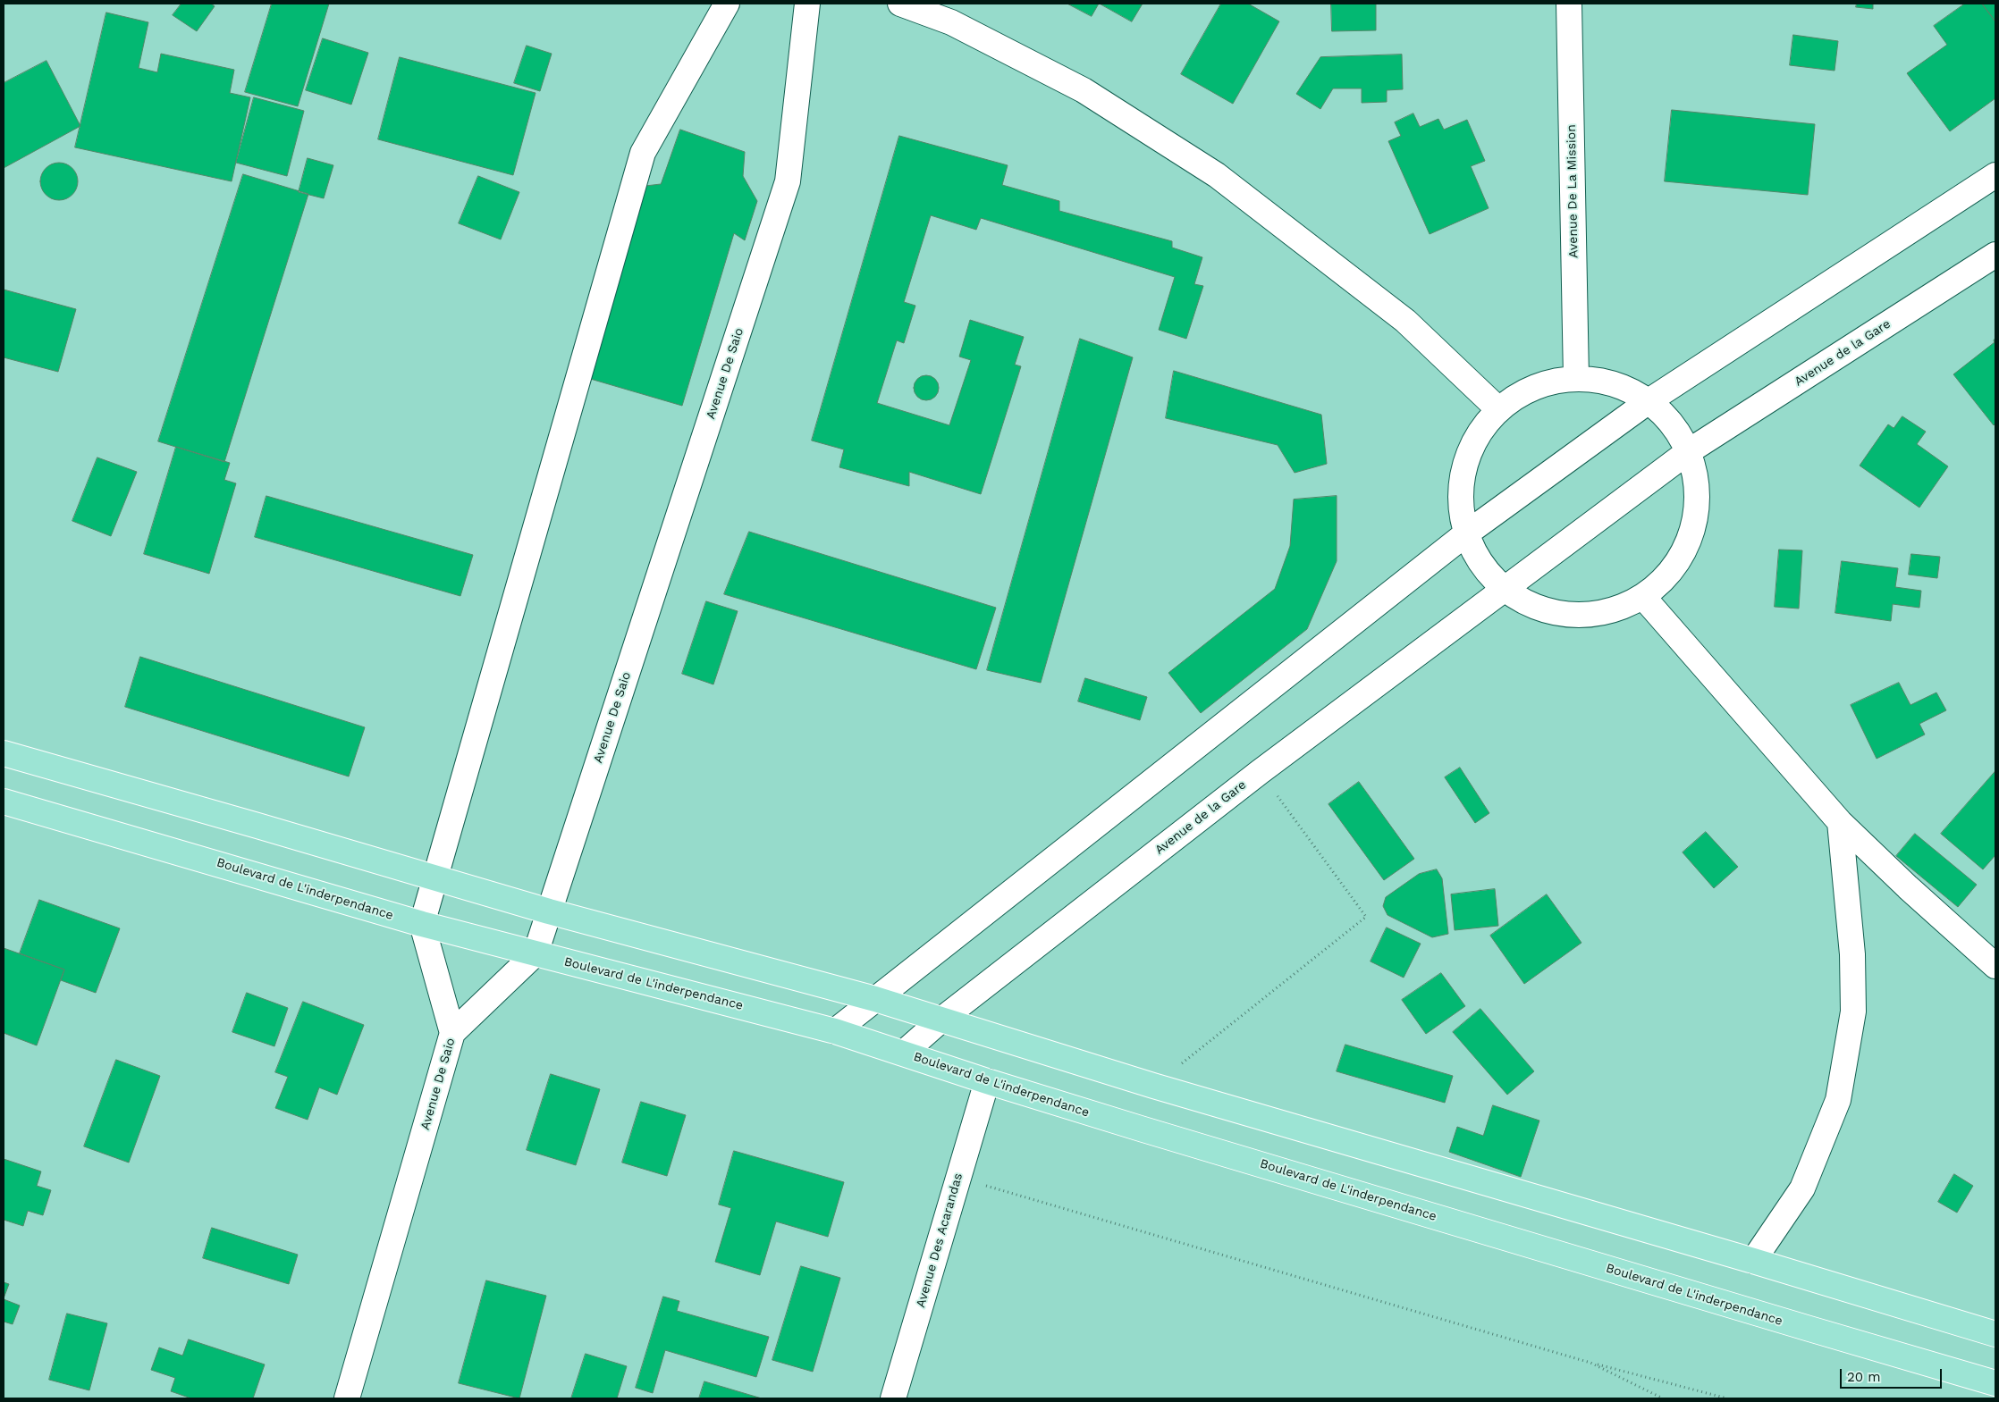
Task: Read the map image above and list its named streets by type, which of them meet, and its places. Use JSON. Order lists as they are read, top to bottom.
{
  "streets": {
    "highway": ["Boulevard de L'inderpendance"],
    "street": [
      "Avenue De La Mission",
      "Avenue de la Gare",
      "Avenue De Saio",
      "Avenue Des Acarandas"
    ]
  },
  "crossings": [
    ["Avenue de la Gare", "Boulevard de L'inderpendance"],
    ["Avenue De Saio", "Boulevard de L'inderpendance"],
    ["Boulevard de L'inderpendance", "Avenue Des Acarandas"]
  ],
  "scale_bar": "20 m"
}
